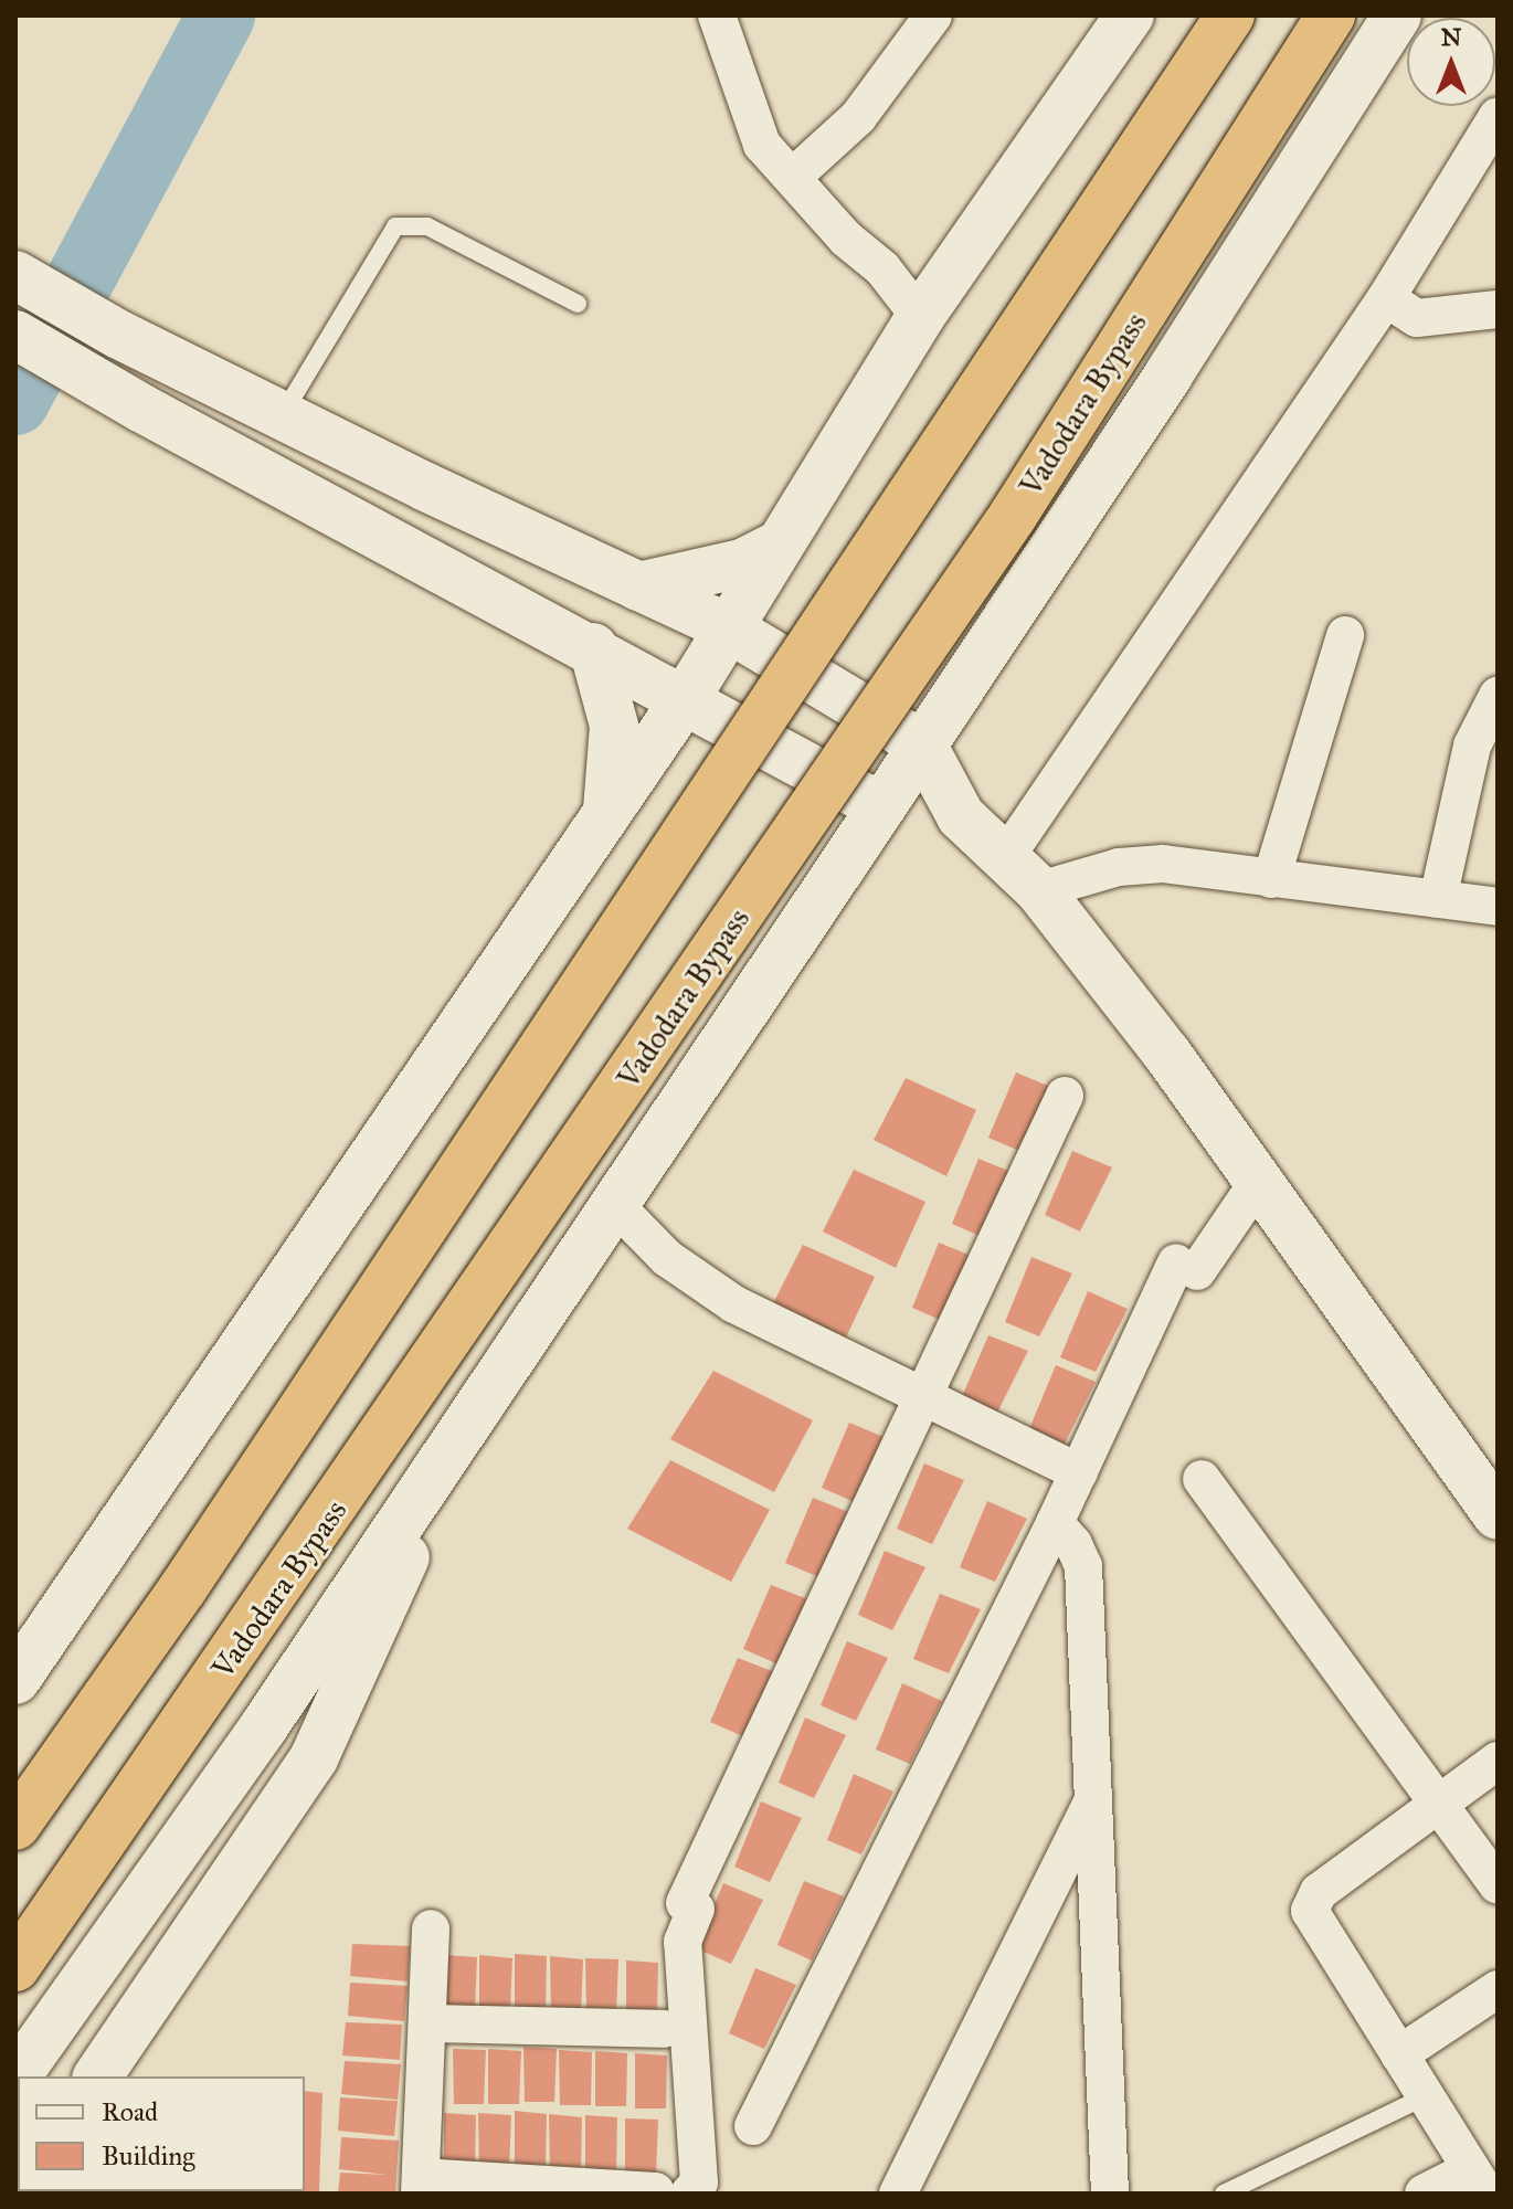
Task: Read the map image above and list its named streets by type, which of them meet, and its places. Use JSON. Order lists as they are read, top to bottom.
{
  "streets": {
    "highway": ["Vadodara Bypass"]
  },
  "legend": ["Road", "Building"],
  "north": "top"
}
